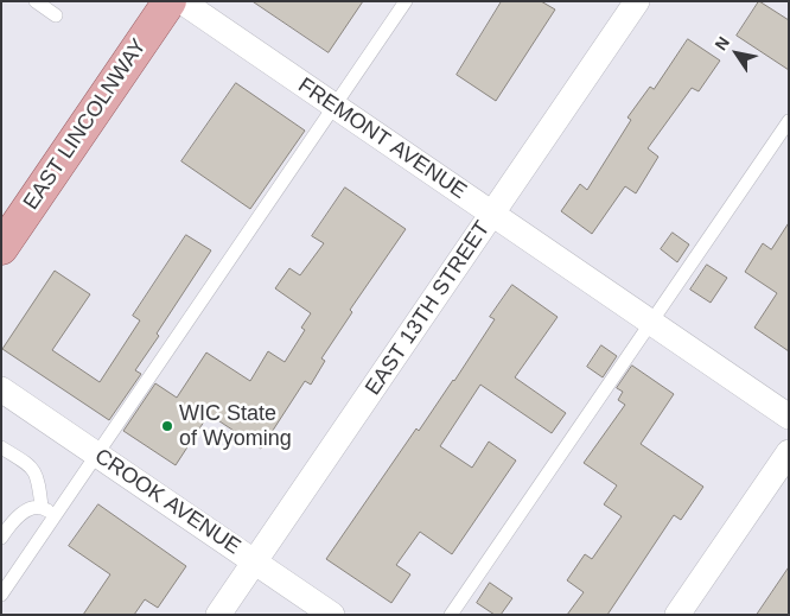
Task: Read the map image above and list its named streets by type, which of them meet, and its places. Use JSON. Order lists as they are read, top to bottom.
{
  "streets": {
    "main road": ["EAST LINCOLNWAY"],
    "street": ["FREMONT AVENUE", "EAST 13TH STREET", "CROOK AVENUE"]
  },
  "crossings": [
    ["FREMONT AVENUE", "EAST 13TH STREET"],
    ["EAST 13TH STREET", "CROOK AVENUE"]
  ],
  "places": ["WIC State of Wyoming"],
  "north": "top left"
}
